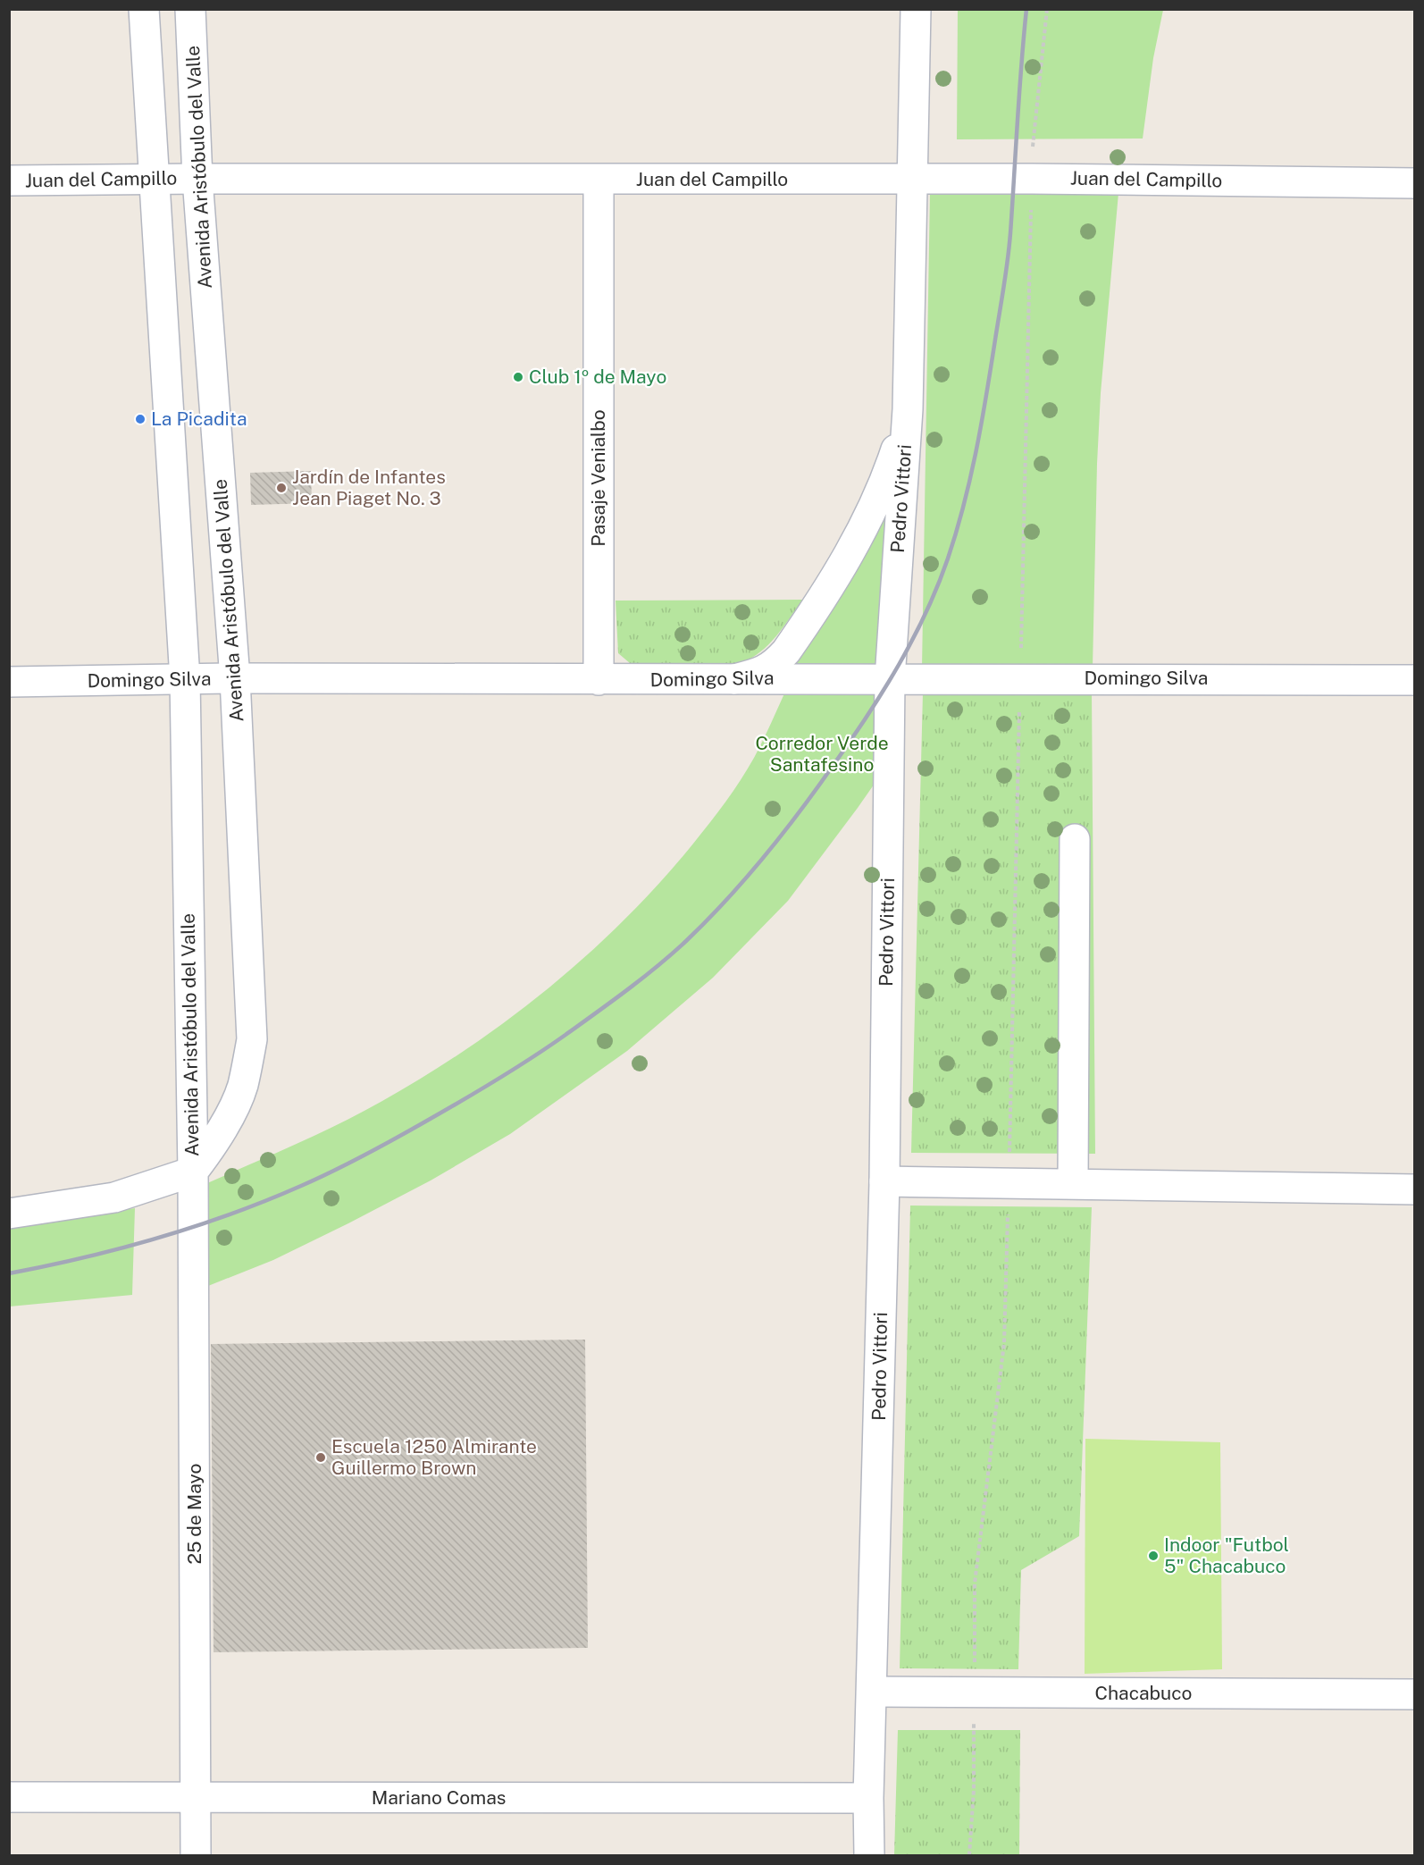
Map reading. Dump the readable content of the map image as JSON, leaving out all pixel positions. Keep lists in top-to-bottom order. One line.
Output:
{"streets":{"street":["Avenida Aristóbulo del Valle","Juan del Campillo","Pasaje Venialbo","Pedro Vittori","Domingo Silva","25 de Mayo","Chacabuco","Mariano Comas"]},"crossings":[["Avenida Aristóbulo del Valle","Juan del Campillo"],["Avenida Aristóbulo del Valle","Domingo Silva"],["Avenida Aristóbulo del Valle","25 de Mayo"],["Juan del Campillo","Pasaje Venialbo"],["Juan del Campillo","Pedro Vittori"],["Pasaje Venialbo","Domingo Silva"],["Pedro Vittori","Domingo Silva"],["Pedro Vittori","Chacabuco"],["Pedro Vittori","Mariano Comas"],["25 de Mayo","Mariano Comas"]],"parks":["Corredor Verde Santafesino"],"places":["Club 1º de Mayo","La Picadita","Jardín de Infantes Jean Piaget No. 3","Escuela 1250 Almirante Guillermo Brown","Indoor \"Futbol 5\" Chacabuco"]}
